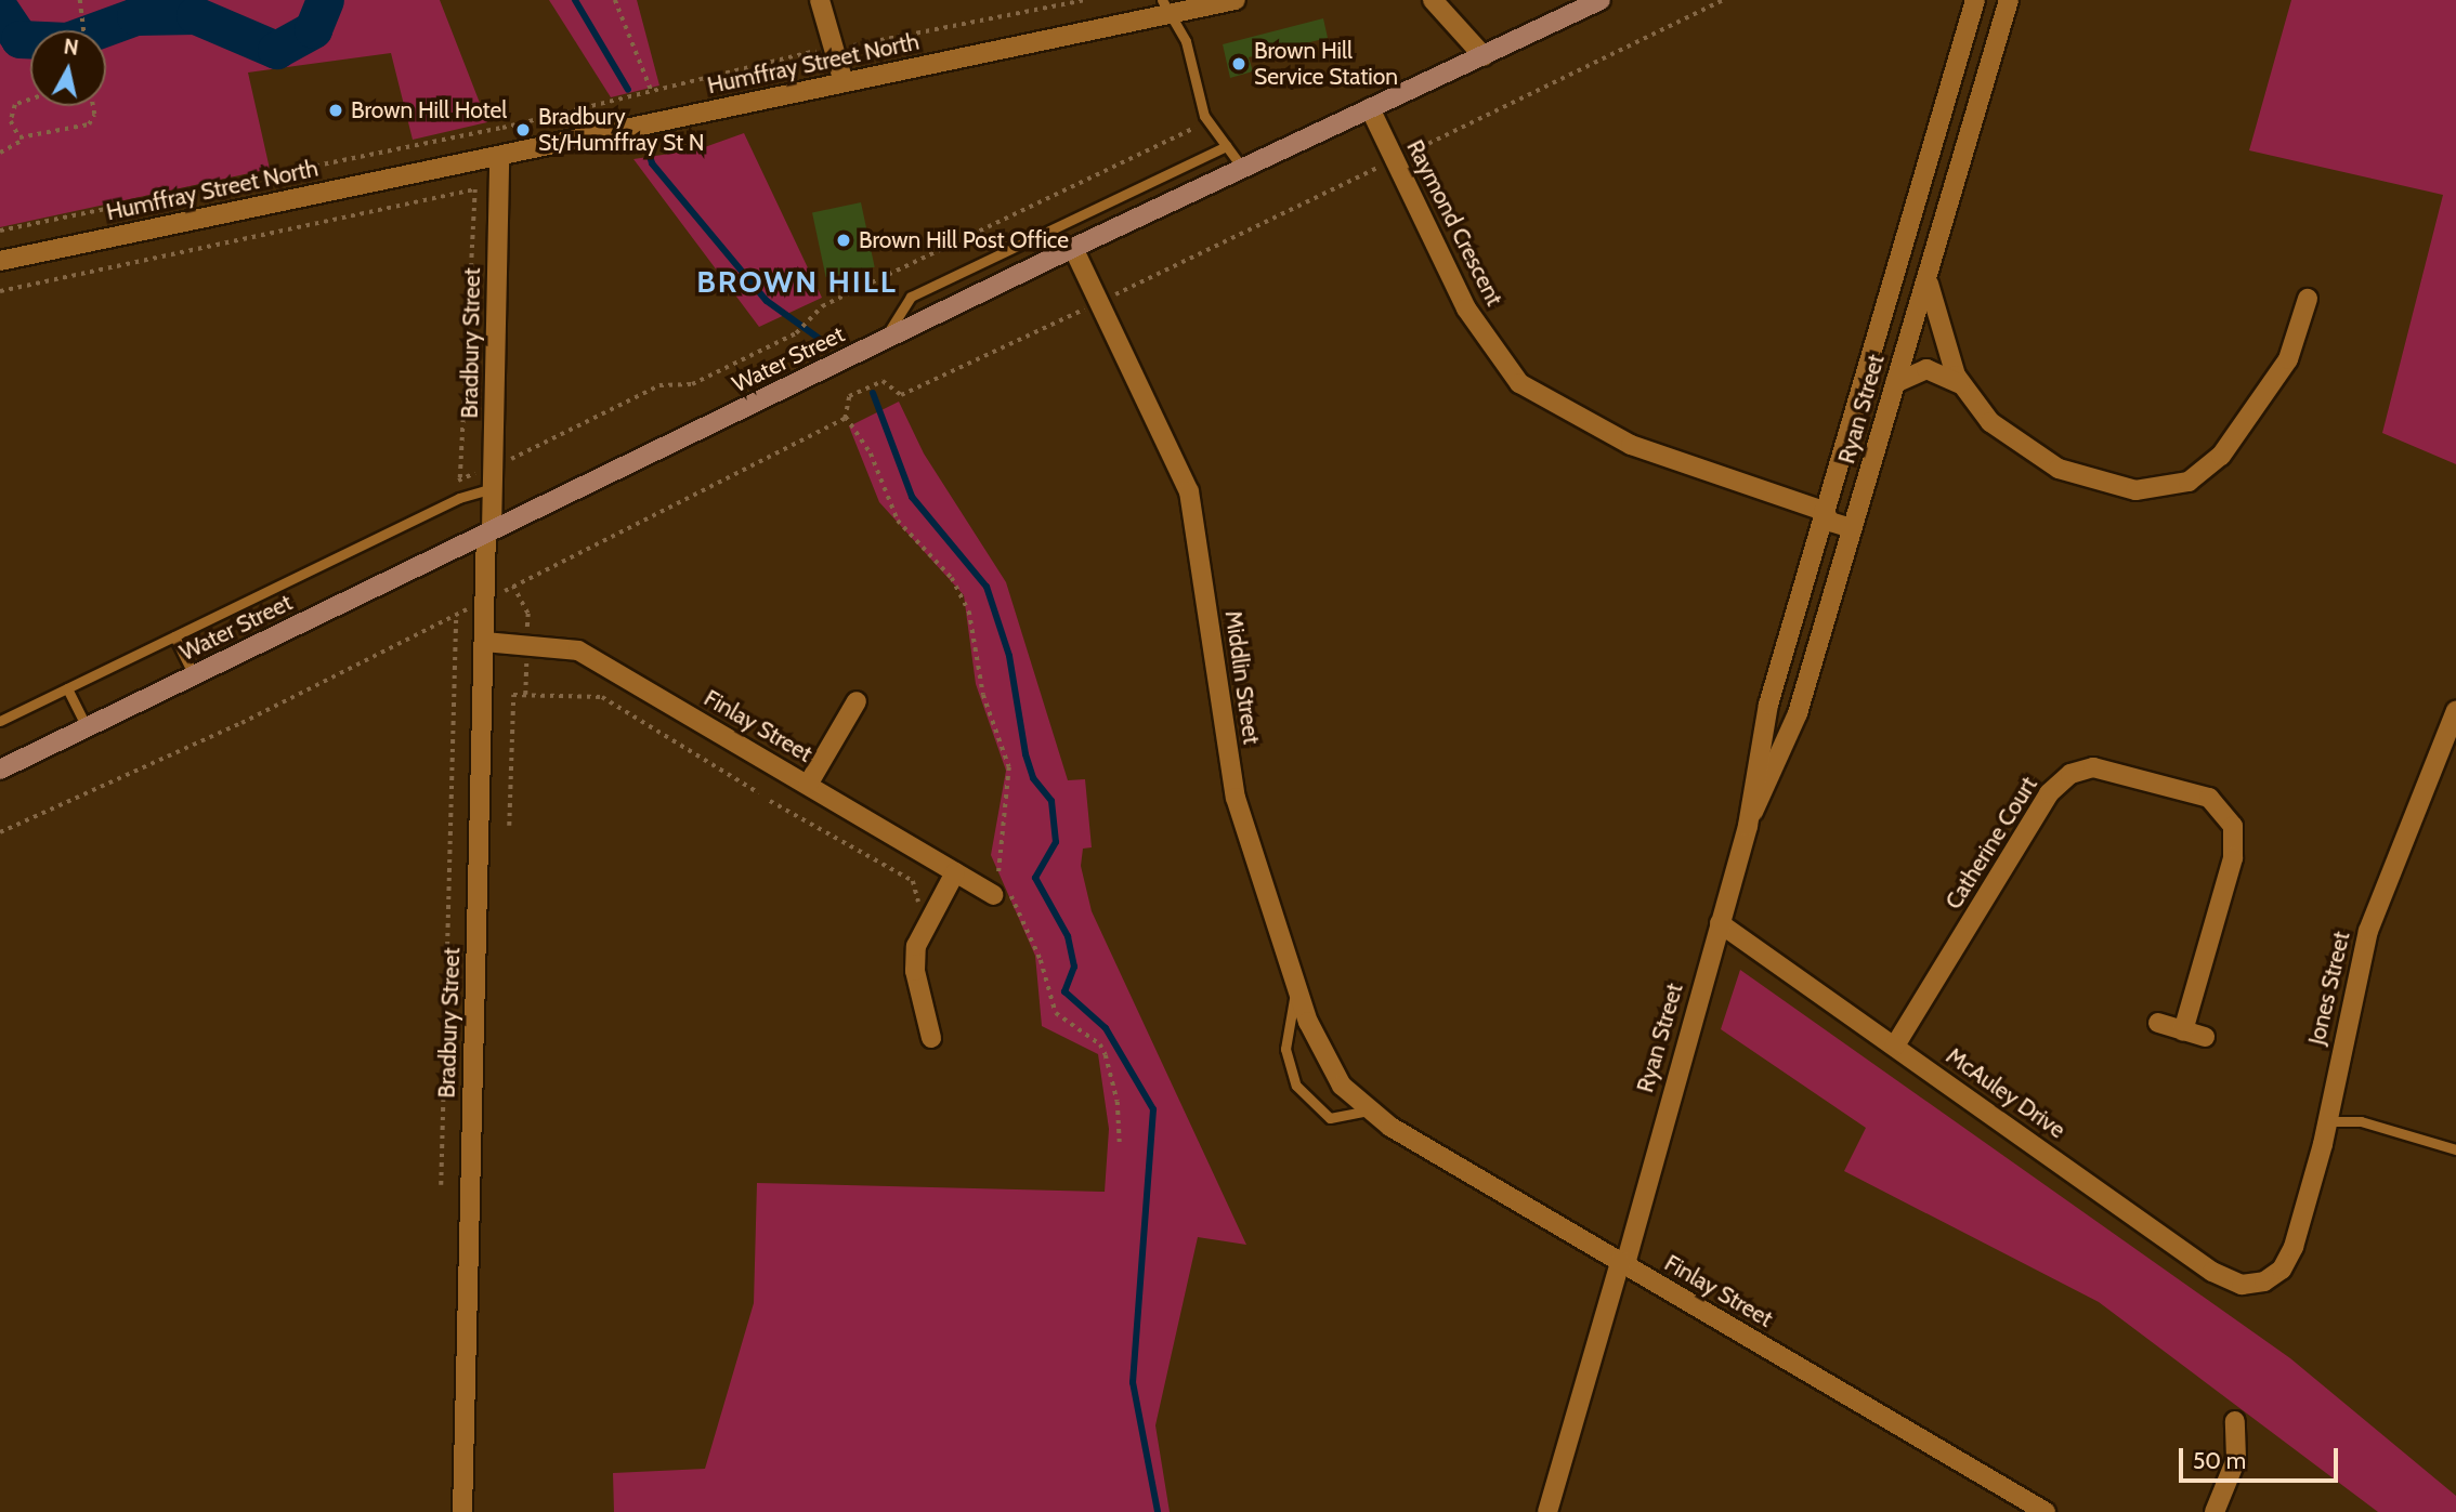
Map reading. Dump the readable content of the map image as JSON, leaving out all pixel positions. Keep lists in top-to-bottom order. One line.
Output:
{"streets":{"main road":["Water Street"],"street":["Humffray Street North","Raymond Crescent","Bradbury Street","Ryan Street","Middlin Street","Finlay Street","Catherine Court","Jones Street","McAuley Drive"]},"crossings":[["Humffray Street North","Bradbury Street"],["Raymond Crescent","Water Street"],["Raymond Crescent","Ryan Street"],["Bradbury Street","Water Street"],["Bradbury Street","Finlay Street"],["Water Street","Middlin Street"],["Ryan Street","Finlay Street"],["Ryan Street","McAuley Drive"],["Middlin Street","Finlay Street"],["Catherine Court","McAuley Drive"],["Jones Street","McAuley Drive"]],"districts":["BROWN HILL"],"places":["Brown Hill Service Station","Brown Hill Hotel","Bradbury St/Humffray St N","Brown Hill Post Office"],"scale_bar":"50 m","north":"top"}
